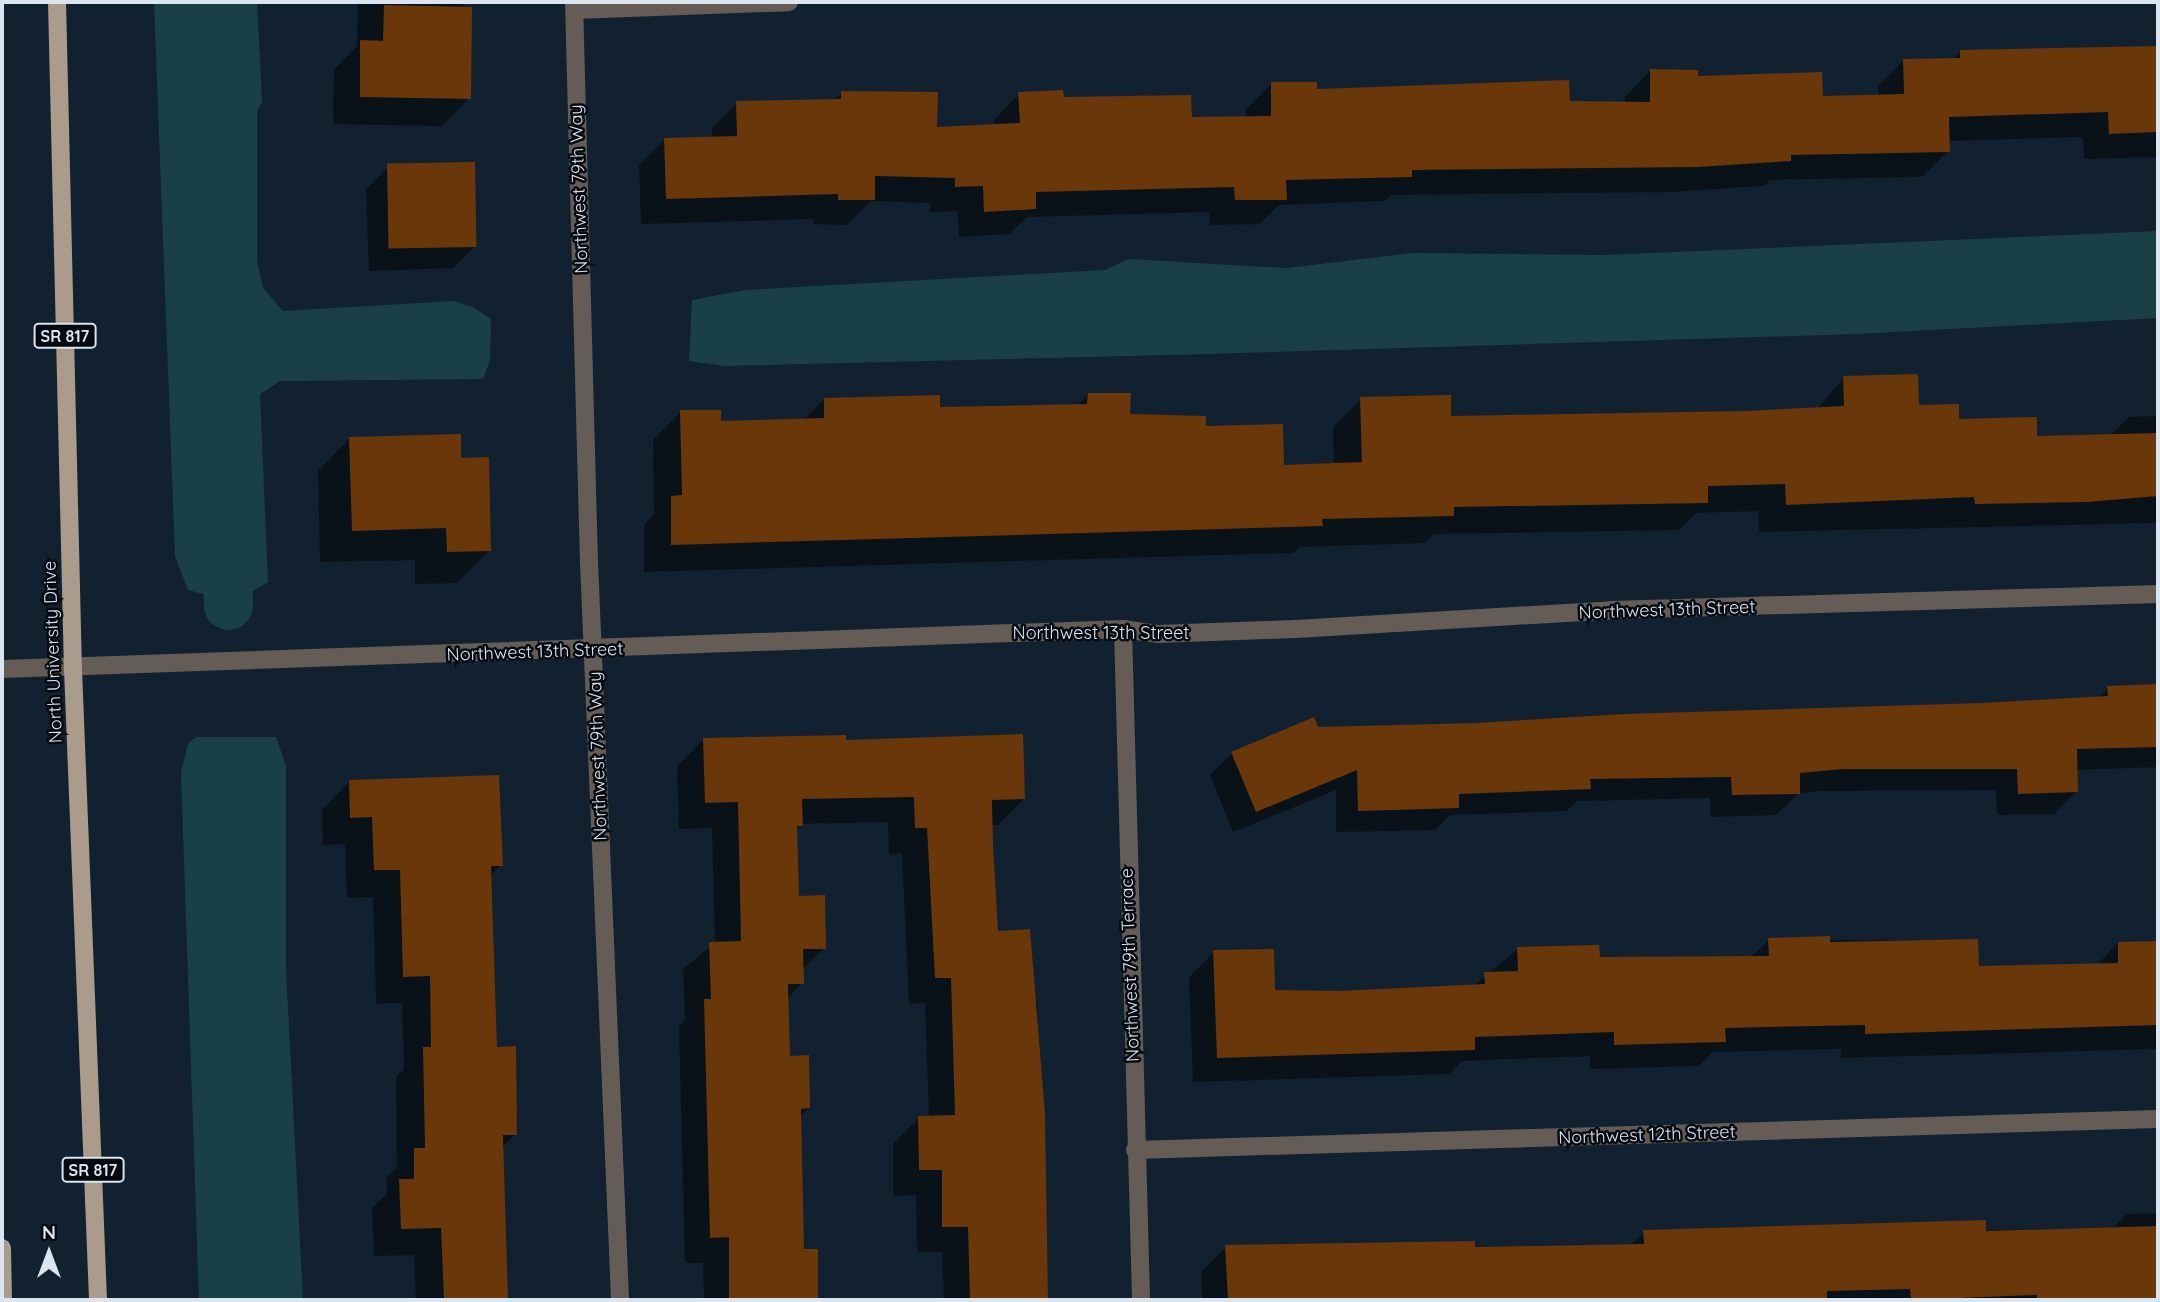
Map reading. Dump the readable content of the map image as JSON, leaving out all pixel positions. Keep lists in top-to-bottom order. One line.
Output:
{"streets":{"main road":["SR 817","North University Drive"],"street":["Northwest 79th Way","Northwest 13th Street","Northwest 79th Terrace","Northwest 12th Street"]},"crossings":[["Northwest 79th Way","Northwest 13th Street"],["Northwest 13th Street","North University Drive"],["Northwest 13th Street","Northwest 79th Terrace"],["Northwest 79th Terrace","Northwest 12th Street"]],"north":"top"}
